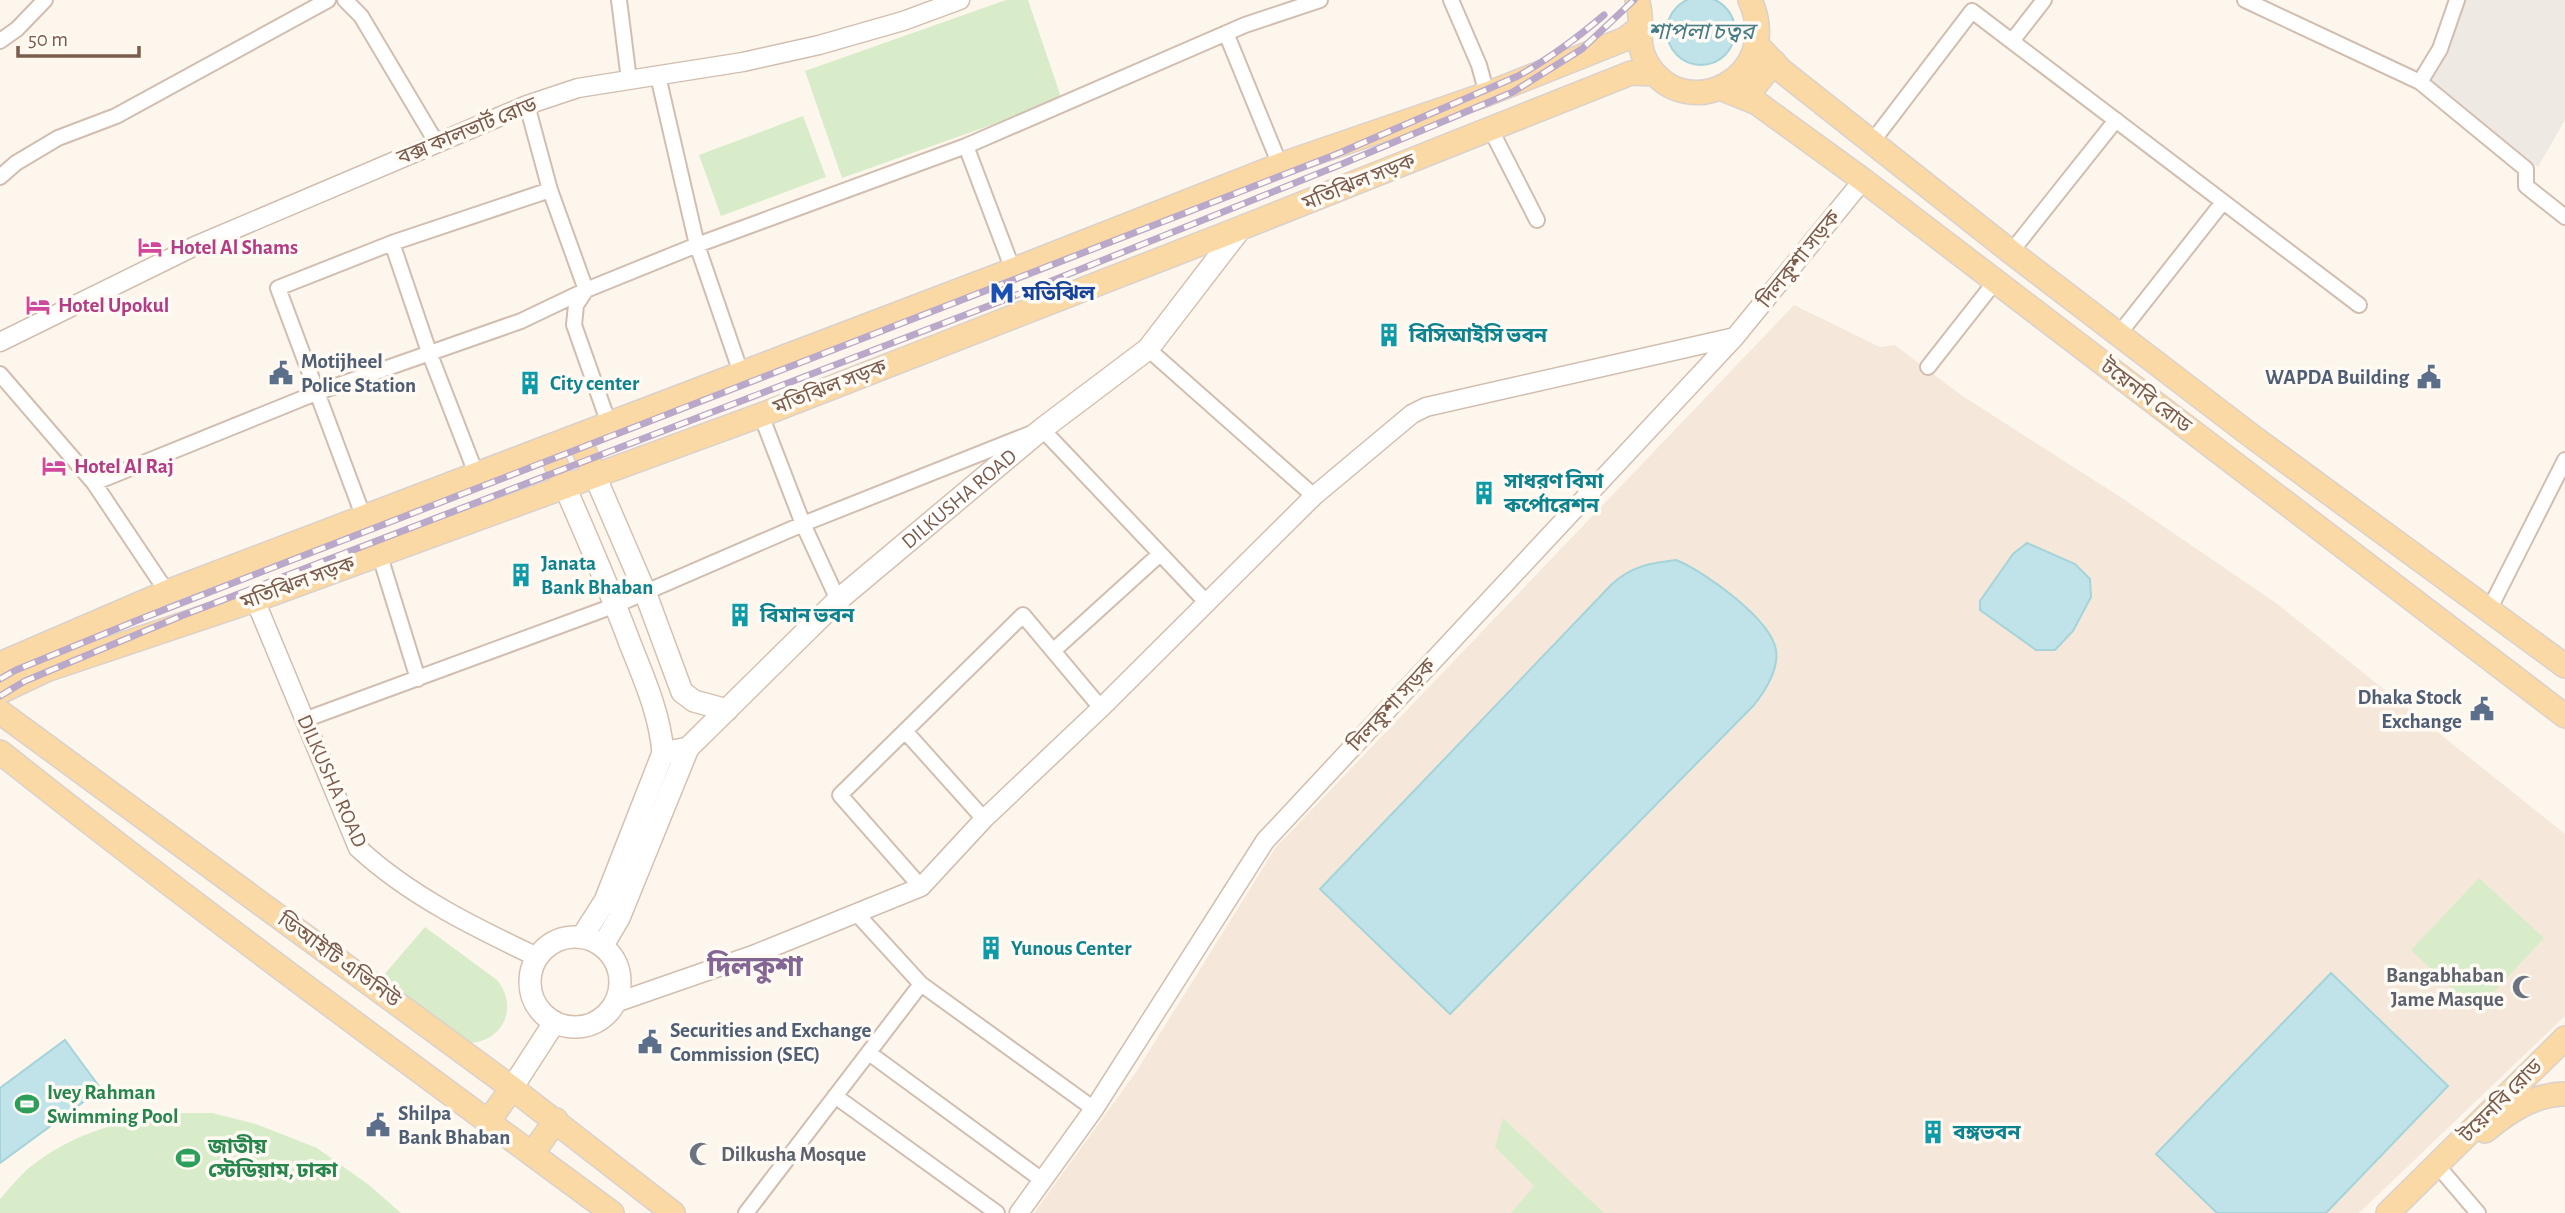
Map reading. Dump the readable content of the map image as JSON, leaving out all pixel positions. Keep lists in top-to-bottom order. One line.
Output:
{"streets":{"main road":["মতিঝিল সড়ক","টয়েনবি রোড","DILKUSHA ROAD","ডিআইটি এভিনিউ"],"street":["বক্স কালভার্ট রোড","দিলকুশা সড়ক"]},"crossings":[["মতিঝিল সড়ক","DILKUSHA ROAD"],["দিলকুশা সড়ক","টয়েনবি রোড"]],"districts":["দিলকুশা"],"water":["শাপলা চত্বর"],"places":{"hotel":["Hotel Al Shams","Hotel Upokul","Hotel Al Raj"],"metro station":["মতিঝিল"],"building":["বিসিআইসি ভবন","City center","সাধরণ বিমা কর্পোরেশন","Janata Bank Bhaban","বিমান ভবন","Yunous Center","বঙ্গভবন"],"public building":["Motijheel Police Station","WAPDA Building","Dhaka Stock Exchange","Securities and Exchange Commission (SEC)","Shilpa Bank Bhaban"],"mosque":["Bangabhaban Jame Masque","Dilkusha Mosque"],"sports":["Ivey Rahman Swimming Pool","জাতীয় স্টেডিয়াম, ঢাকা"]},"scale_bar":"50 m"}
